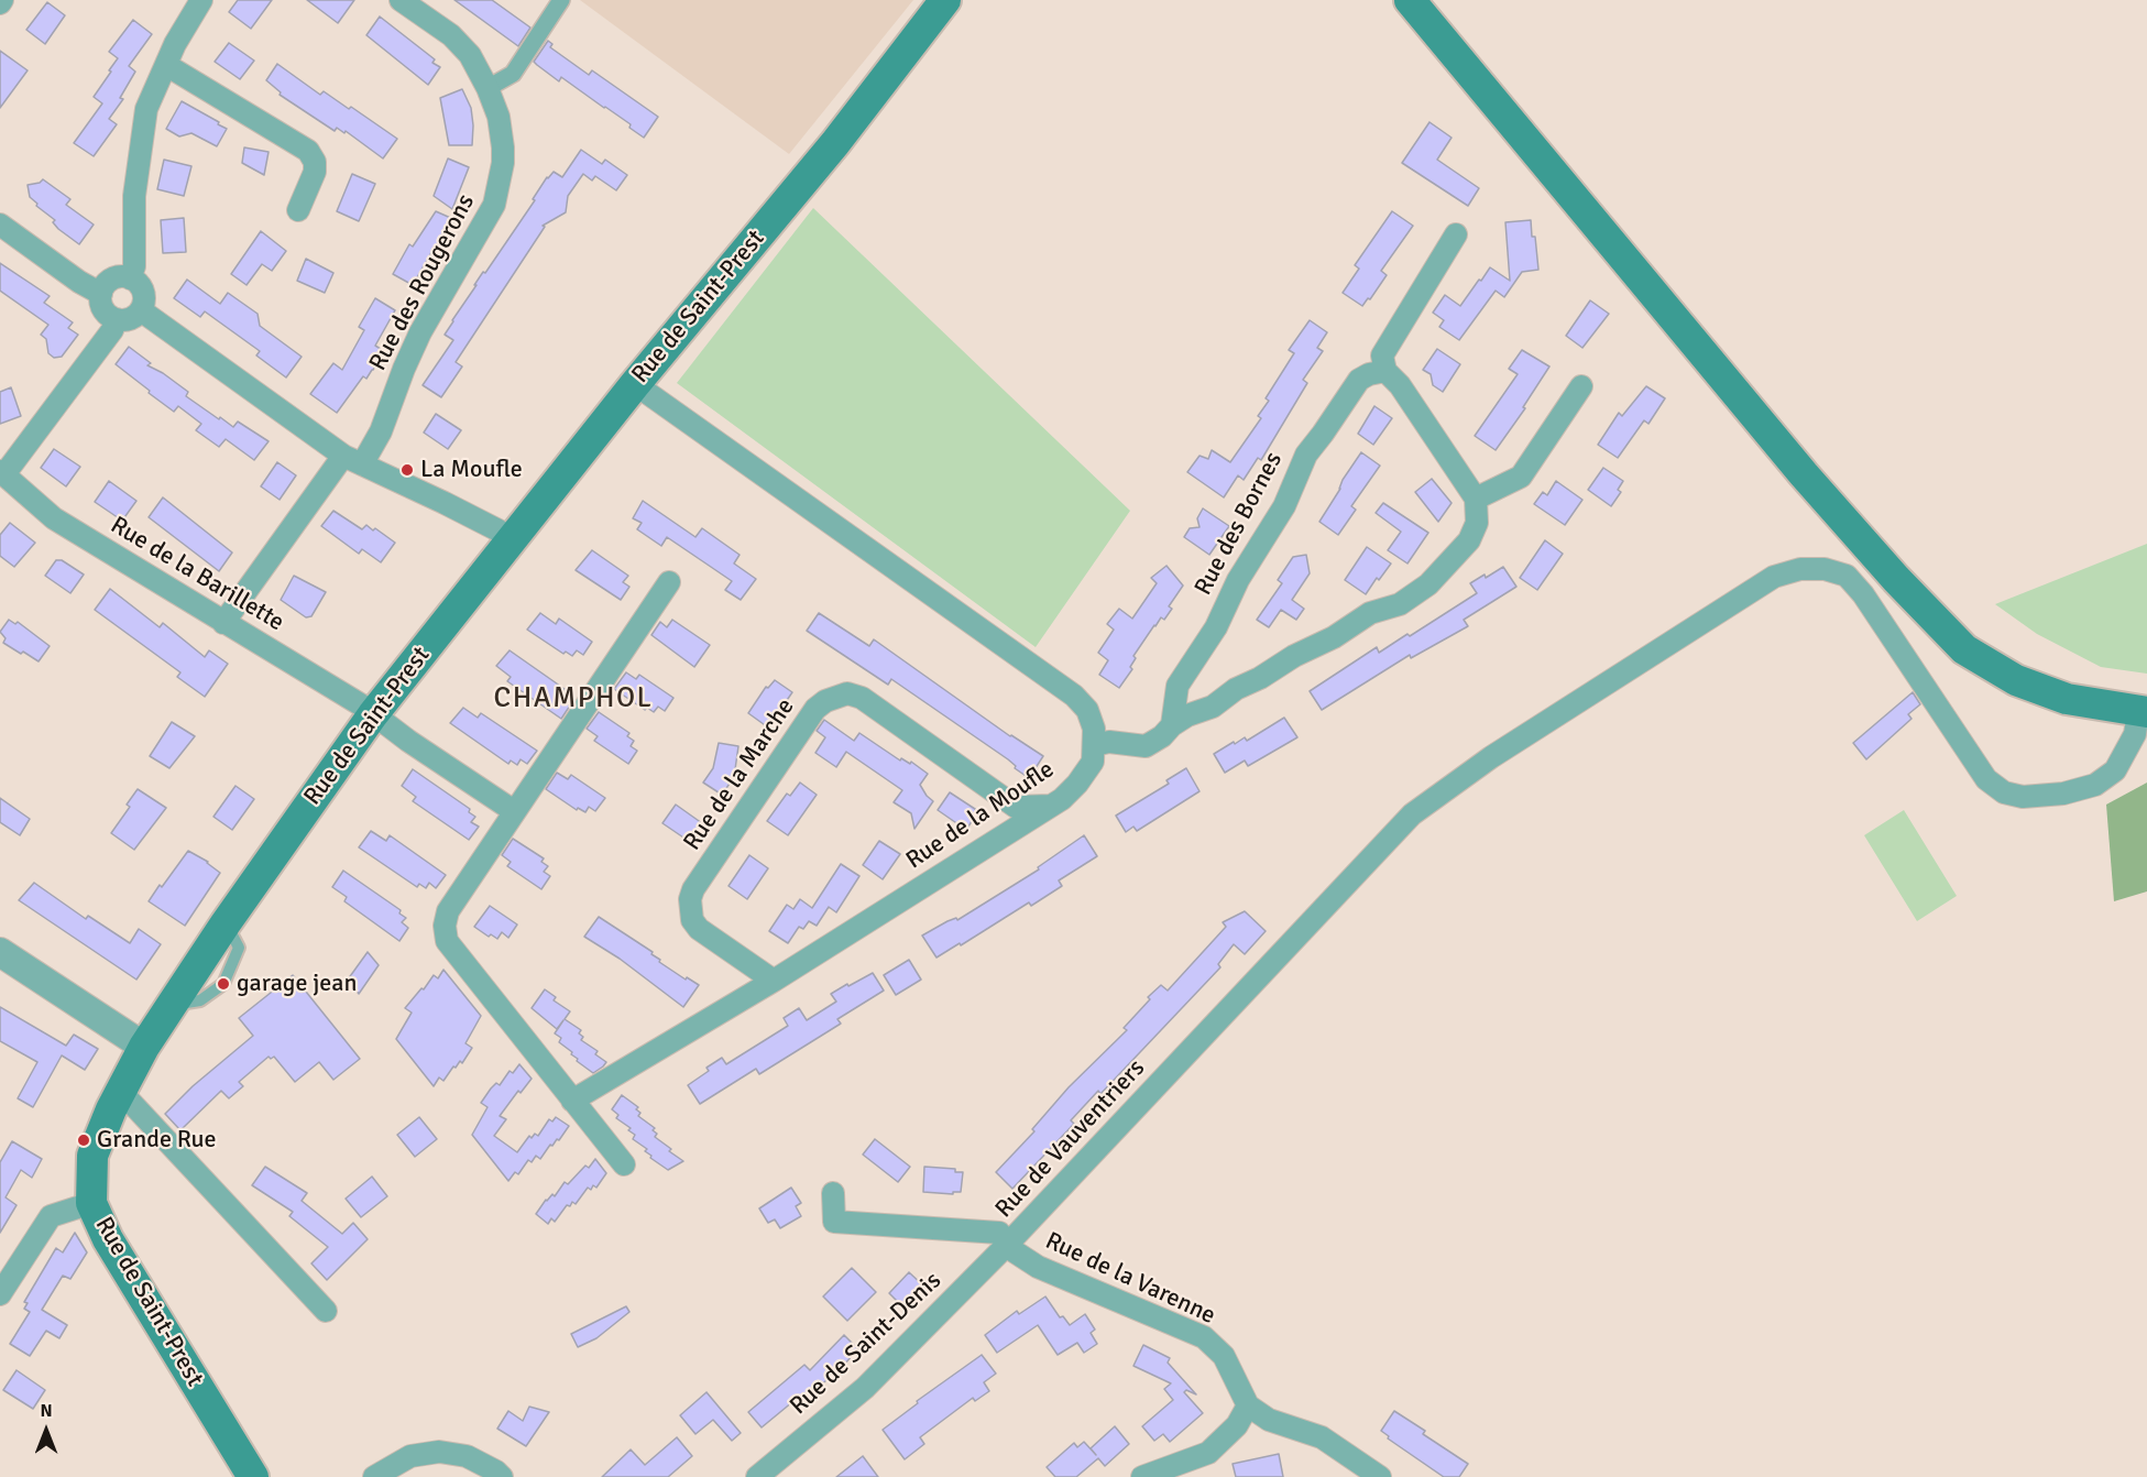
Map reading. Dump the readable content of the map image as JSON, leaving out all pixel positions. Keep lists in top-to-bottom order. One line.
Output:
{"streets":{"main road":["Rue de Saint-Prest"],"street":["Rue des Rougerons","Rue des Bornes","Rue de la Barillette","Rue de la Marche","Rue de la Moufle","Rue de Vauventriers","Rue de la Varenne","Rue de Saint-Denis"]},"crossings":[["Rue des Rougerons","Rue de la Barillette"],["Rue de Saint-Prest","Rue de la Barillette"],["Rue de Saint-Prest","Rue de la Moufle"],["Rue de la Marche","Rue de la Moufle"],["Rue de Vauventriers","Rue de la Varenne"],["Rue de Vauventriers","Rue de Saint-Denis"],["Rue de la Varenne","Rue de Saint-Denis"]],"districts":["CHAMPHOL"],"places":["La Moufle","garage jean","Grande Rue"],"north":"top"}
